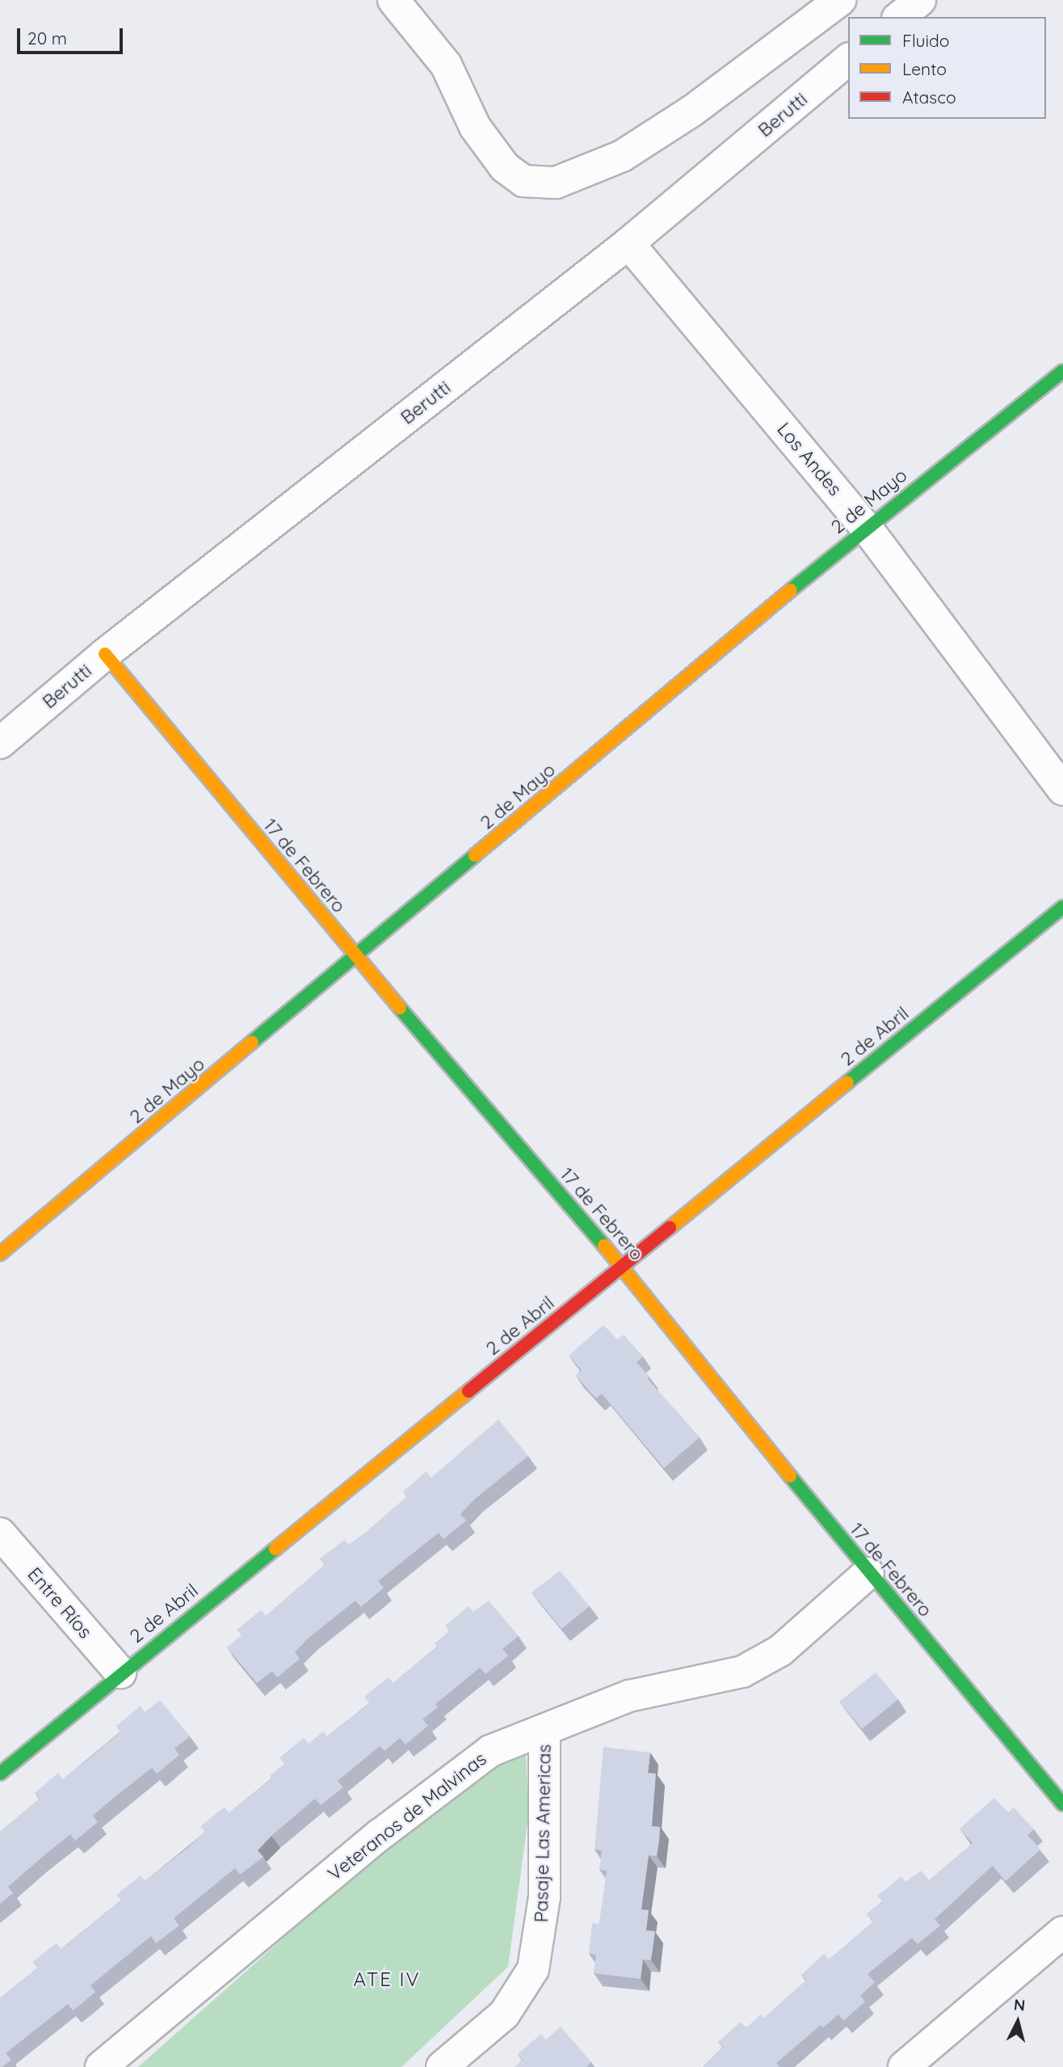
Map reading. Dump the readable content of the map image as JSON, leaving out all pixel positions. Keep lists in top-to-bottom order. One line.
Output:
{"streets":{"street":["Berutti","Los Andes","2 de Mayo","17 de Febrero","2 de Abril","Entre Ríos","Veteranos de Malvinas","Pasaje Las Americas"]},"crossings":[["Berutti","Los Andes"],["Berutti","17 de Febrero"],["Los Andes","2 de Mayo"],["2 de Mayo","17 de Febrero"],["17 de Febrero","2 de Abril"],["17 de Febrero","Veteranos de Malvinas"],["2 de Abril","Entre Ríos"],["Veteranos de Malvinas","Pasaje Las Americas"]],"districts":["ATE IV"],"legend":["Fluido","Lento","Atasco"],"scale_bar":"20 m","north":"top"}
